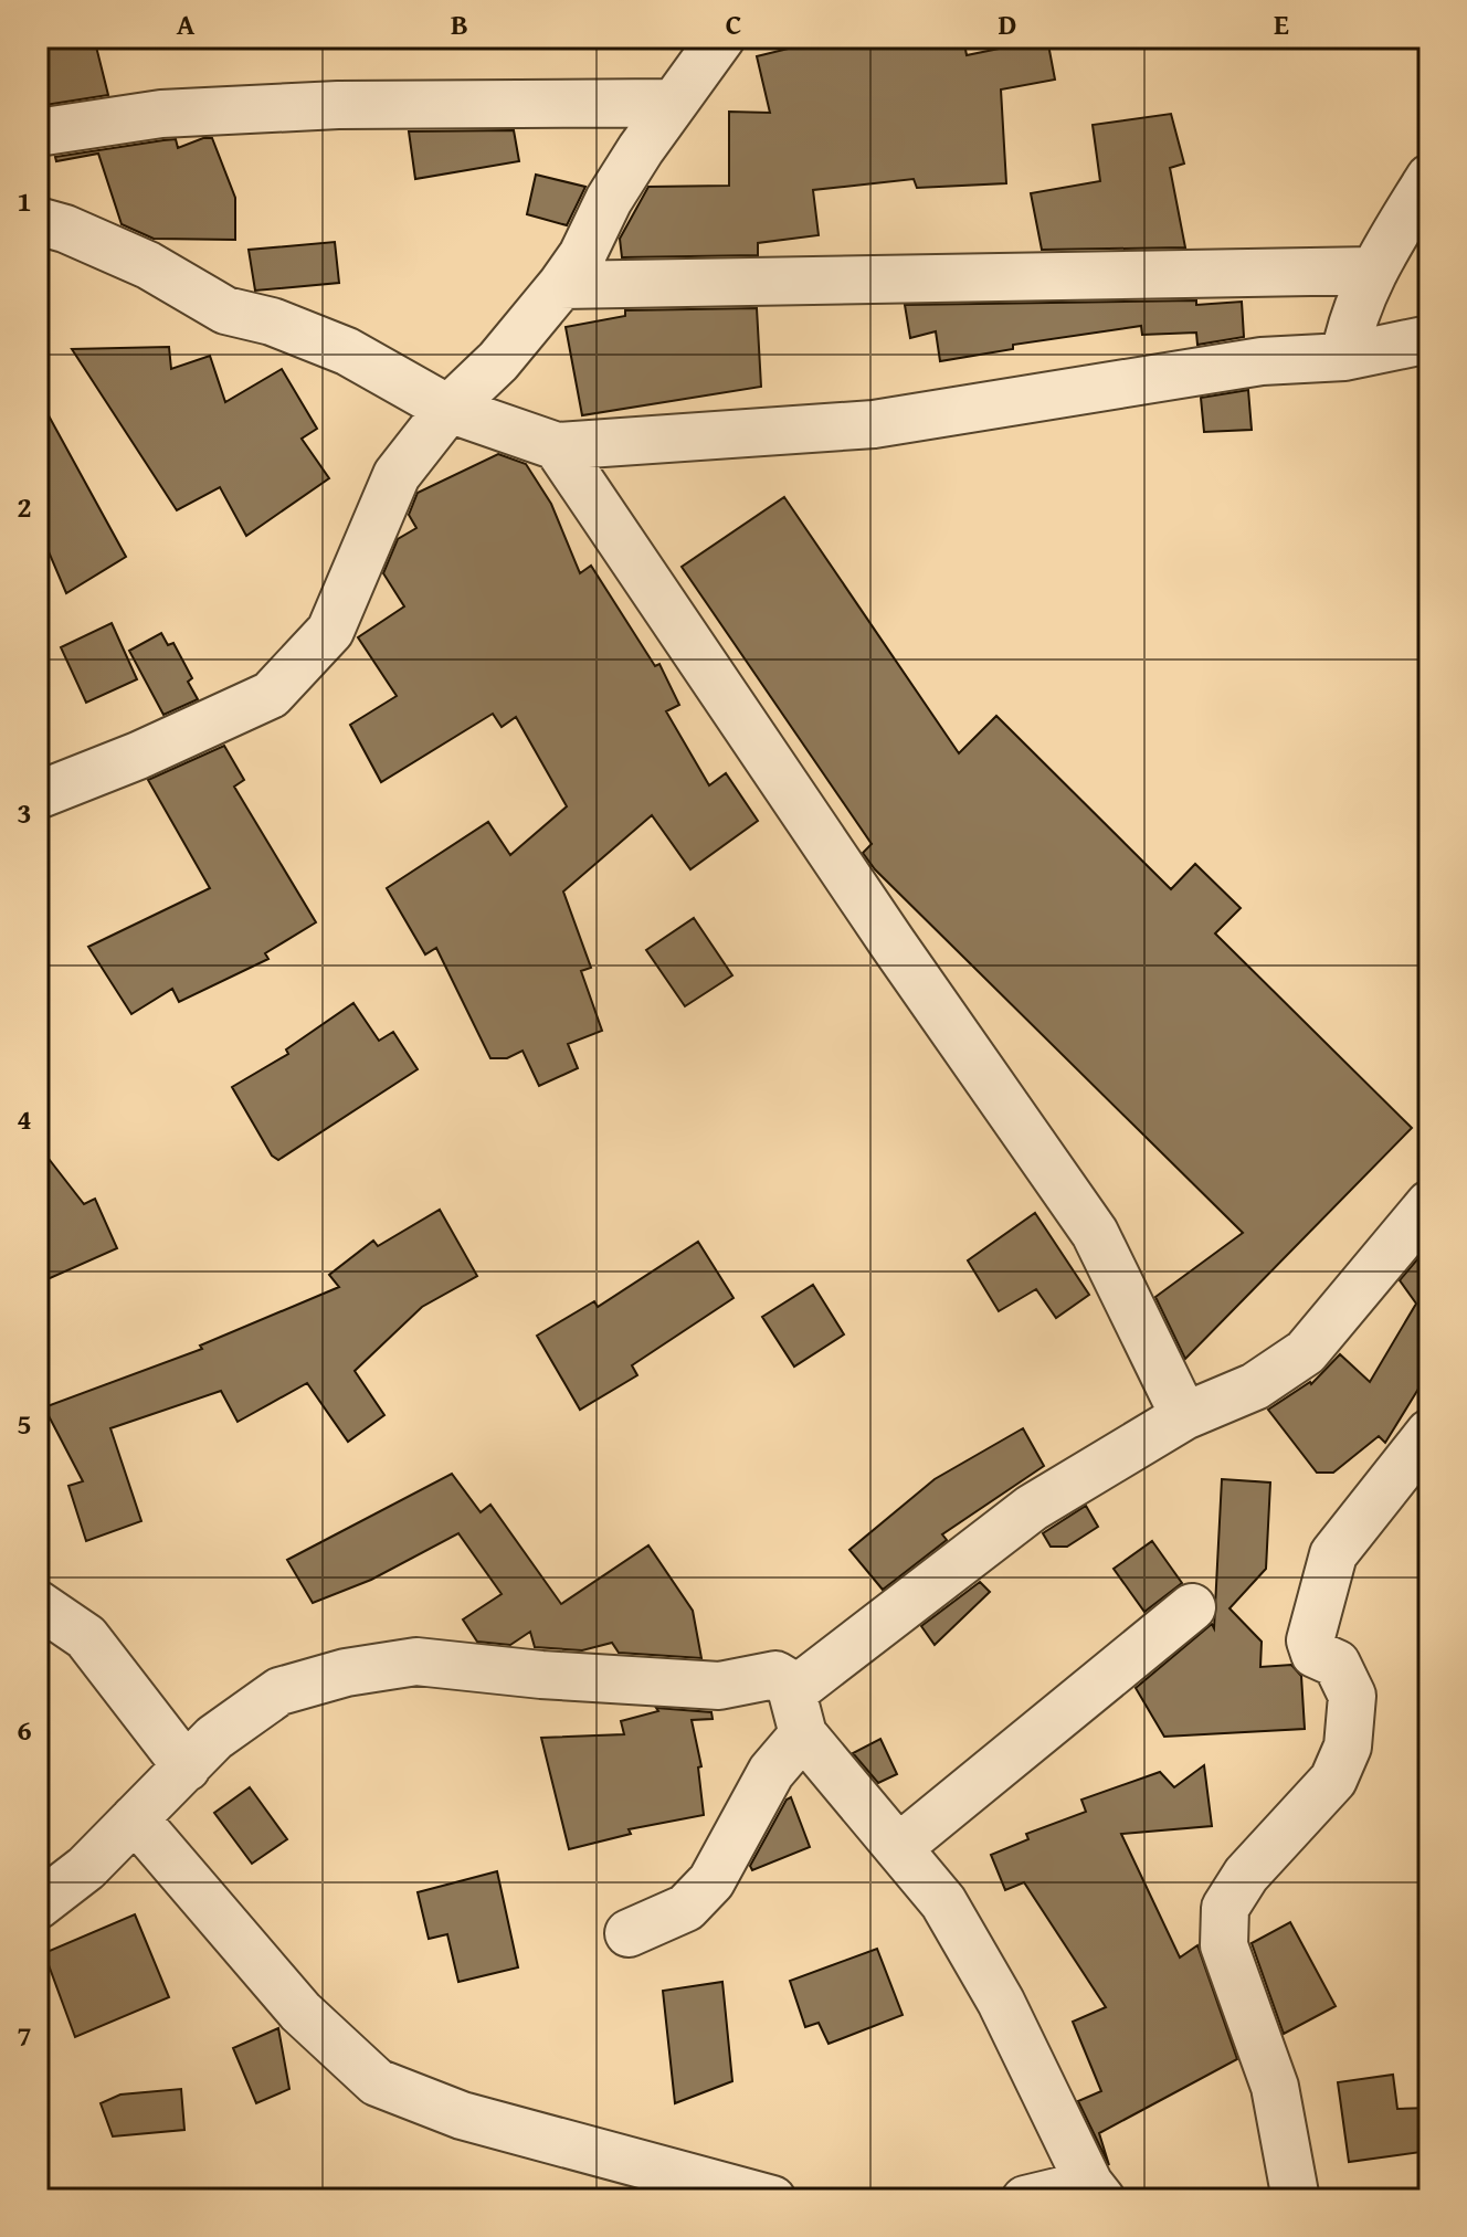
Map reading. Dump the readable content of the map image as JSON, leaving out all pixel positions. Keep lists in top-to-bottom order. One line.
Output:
{"grid":{"columns":["A","B","C","D","E"],"rows":["1","2","3","4","5","6","7"]}}
